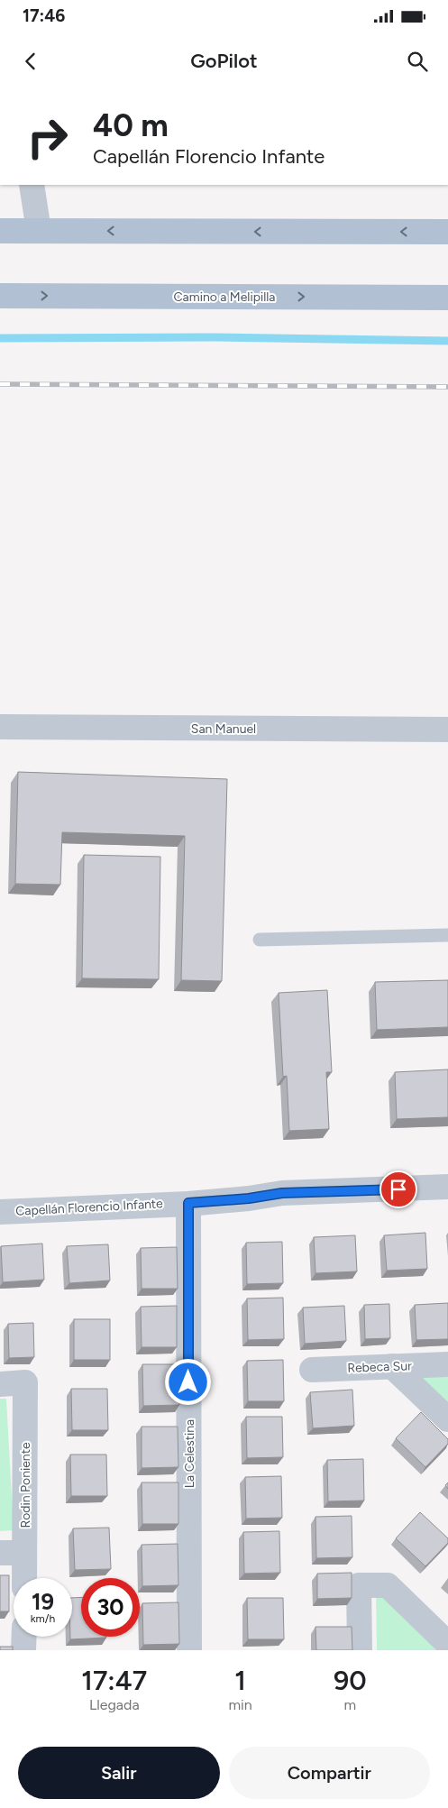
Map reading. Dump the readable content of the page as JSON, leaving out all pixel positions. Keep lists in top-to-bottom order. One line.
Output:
{"streets":{"main road":["Camino a Melipilla"],"street":["San Manuel","Capellán Florencio Infante","Rebeca Sur","La Celestina","Rodin Poniente"]},"crossings":[["Capellán Florencio Infante","La Celestina"]],"page":{"status":"17:46","header":"GoPilot","turn":["40 m","Capellán Florencio Infante"],"speed":"19 km/h","limit":"30","eta":["17:47","Llegada","1","min","90","m"],"buttons":["Salir","Compartir"]}}
